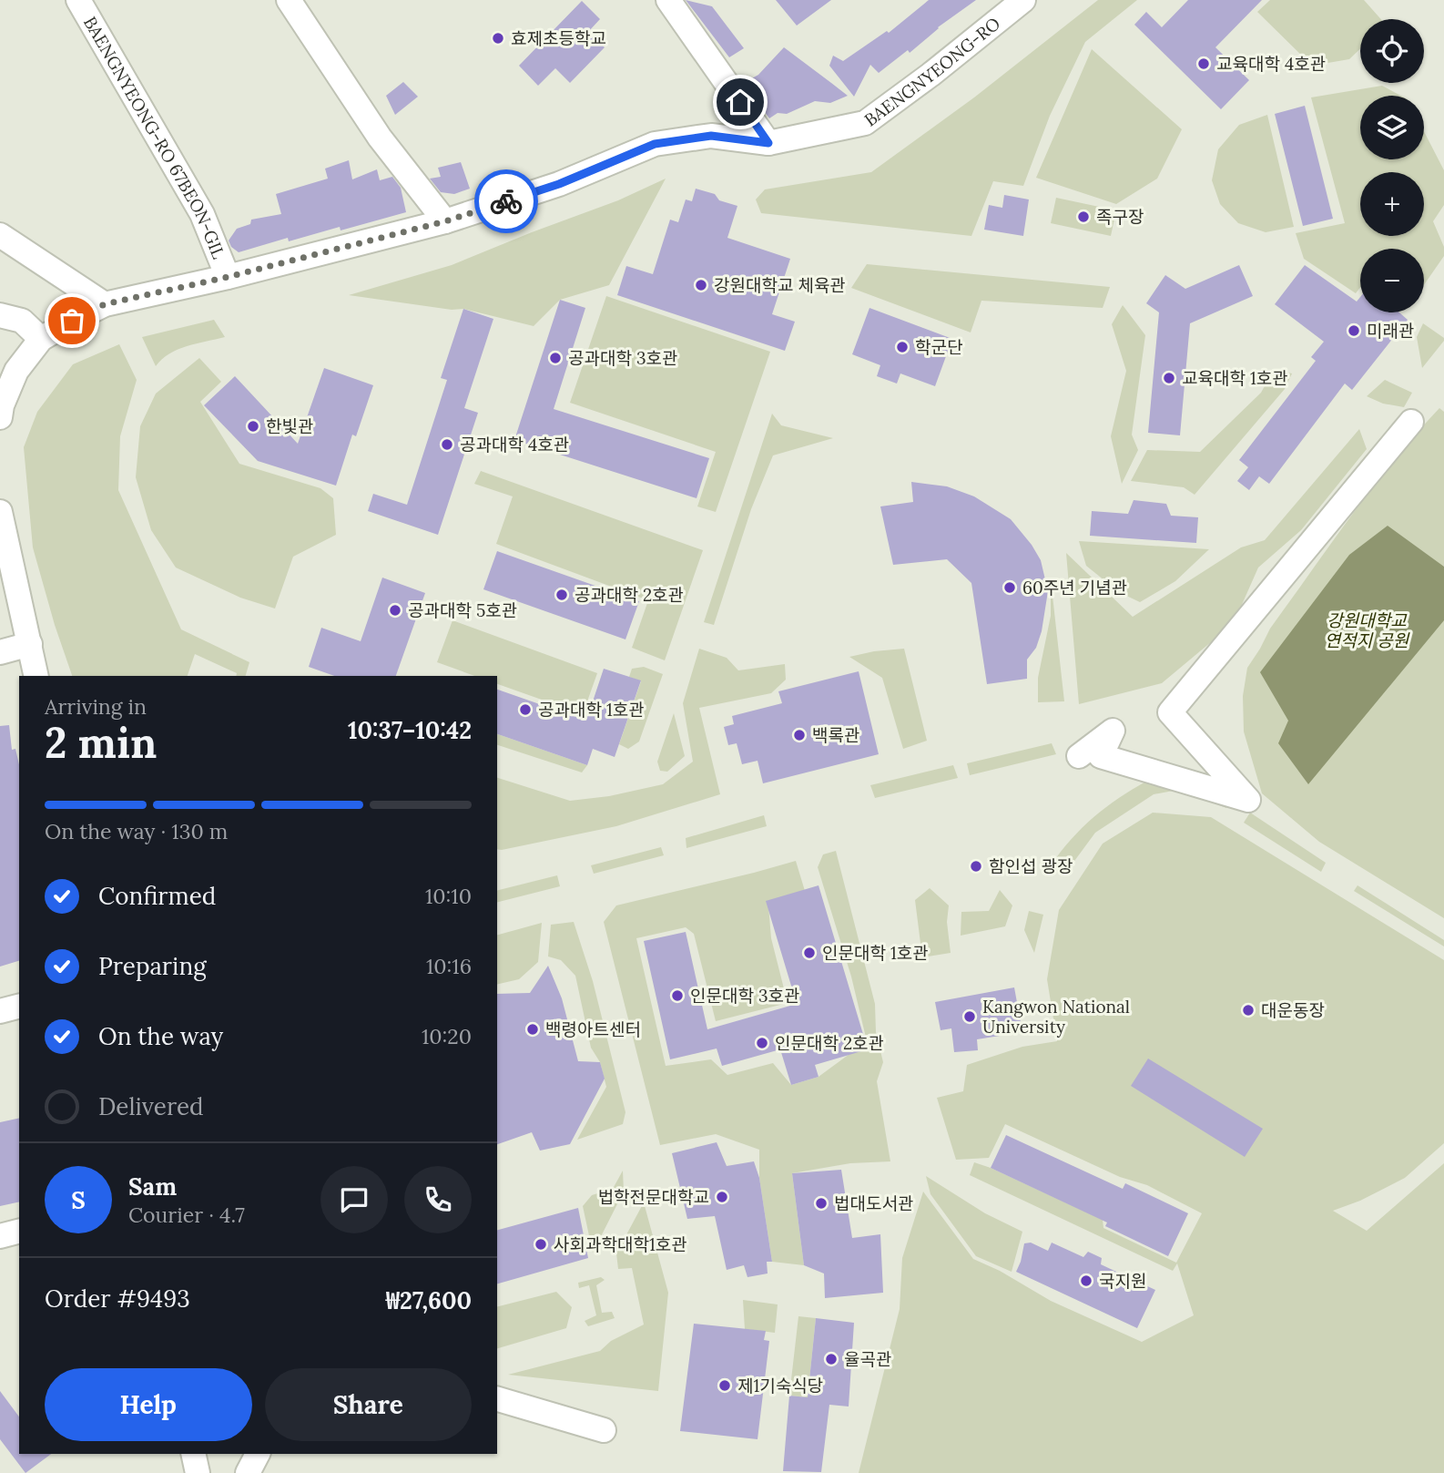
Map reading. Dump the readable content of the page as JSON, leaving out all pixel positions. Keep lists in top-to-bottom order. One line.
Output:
{"streets":{"street":["BAENGNYEONG-RO","BAENGNYEONG-RO 67BEON-GIL"]},"crossings":[["BAENGNYEONG-RO","BAENGNYEONG-RO 67BEON-GIL"]],"parks":["강원대학교 연적지 공원"],"places":["효제초등학교","교육대학 4호관","족구장","강원대학교 체육관","미래관","학군단","공과대학 3호관","교육대학 1호관","한빛관","공과대학 4호관","60주년 기념관","공과대학 2호관","공과대학 5호관","공과대학 1호관","백록관","함인섭 광장","인문대학 1호관","인문대학 3호관","대운동장","Kangwon National University","백령아트센터","인문대학 2호관","법학전문대학교","법대도서관","사회과학대학1호관","국지원","율곡관","제1기숙식당"],"page":{"map_buttons":["+","−"],"heading":["2 min","Arriving in","10:37–10:42"],"panel":["Sam","Courier · 4.7","Order #9493","₩27,600"],"bar":"On the way · 130 m","list":[["Confirmed","10:10"],["Preparing","10:16"],["On the way","10:20"],"Delivered"],"round":"S","buttons":["Help","Share"]}}
